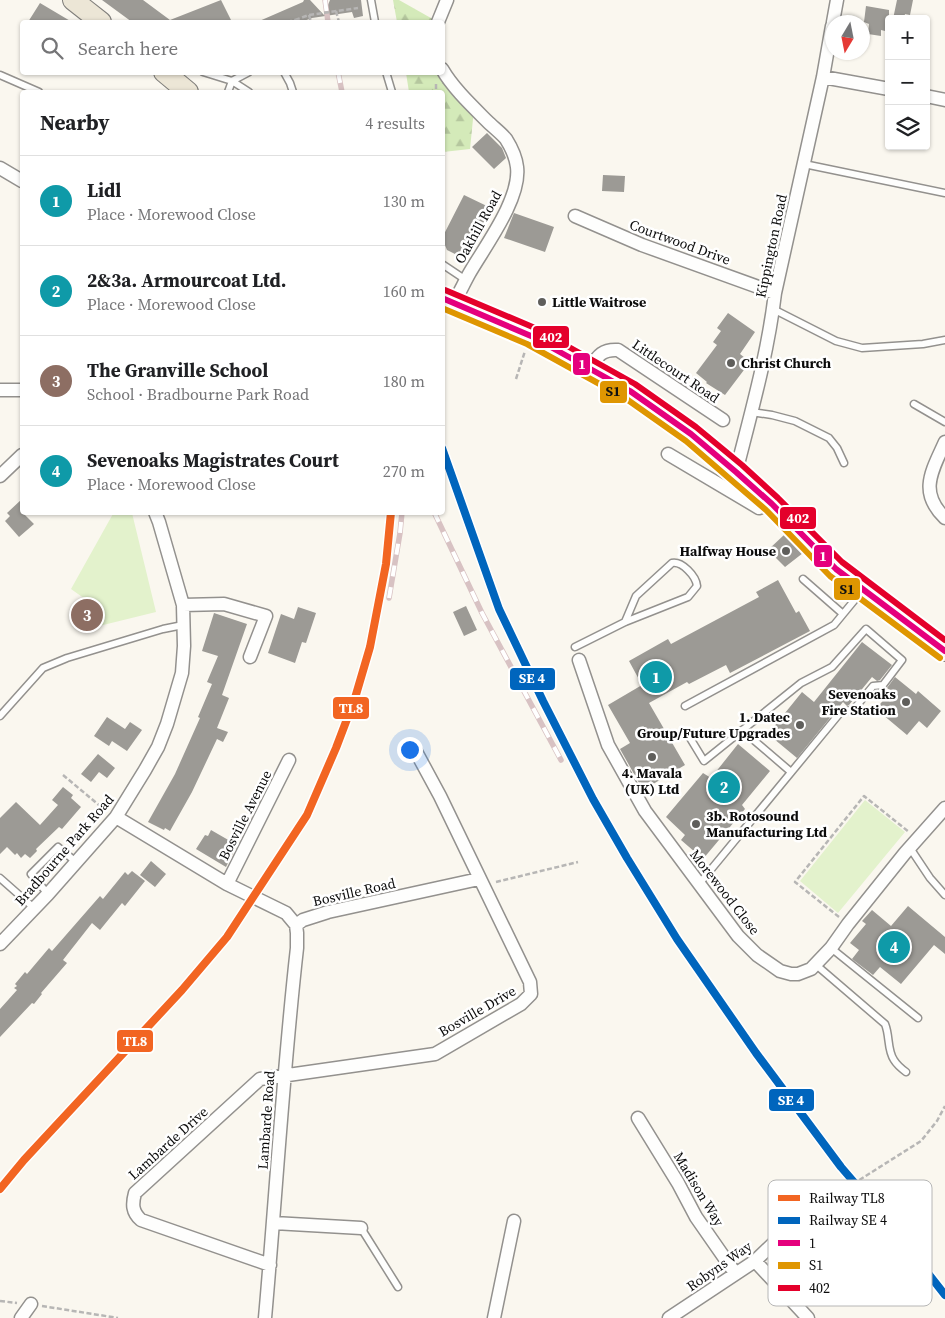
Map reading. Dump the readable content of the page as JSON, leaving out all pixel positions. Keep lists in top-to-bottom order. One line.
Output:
{"streets":{"street":["Oakhill Road","Courtwood Drive","Kippington Road","Littlecourt Road","Bosville Avenue","Bradbourne Park Road","Bosville Road","Morewood Close","Bosville Drive","Lambarde Road","Lambarde Drive","Madison Way","Robyns Way"]},"crossings":[["Courtwood Drive","Kippington Road"],["Bosville Road","Bosville Drive"],["Bosville Road","Lambarde Road"],["Bosville Drive","Lambarde Road"],["Bosville Drive","Lambarde Drive"],["Lambarde Road","Lambarde Drive"],["Madison Way","Robyns Way"]],"places":["Little Waitrose","Christ Church","Halfway House","Sevenoaks Fire Station","1. Datec Group/Future Upgrades","4. Mavala (UK) Ltd","3b. Rotosound Manufacturing Ltd"],"lines":["transit line 402","transit line 1","transit line S1","rail line TL8"],"legend":["Railway TL8","Railway SE 4","1","S1","402"],"north":"bottom","page":{"map_buttons":["+","−"],"search":"Search here","heading":["Nearby","4 results"],"list":[{"mark":"1","name":"Lidl","note":"Place · Morewood Close","value":"130 m"},{"mark":"2","name":"2&3a. Armourcoat Ltd.","note":"Place · Morewood Close","value":"160 m"},{"mark":"3","name":"The Granville School","note":"School · Bradbourne Park Road","value":"180 m"},{"mark":"4","name":"Sevenoaks Magistrates Court","note":"Place · Morewood Close","value":"270 m"}],"pins":["3","1","2","4"]}}
